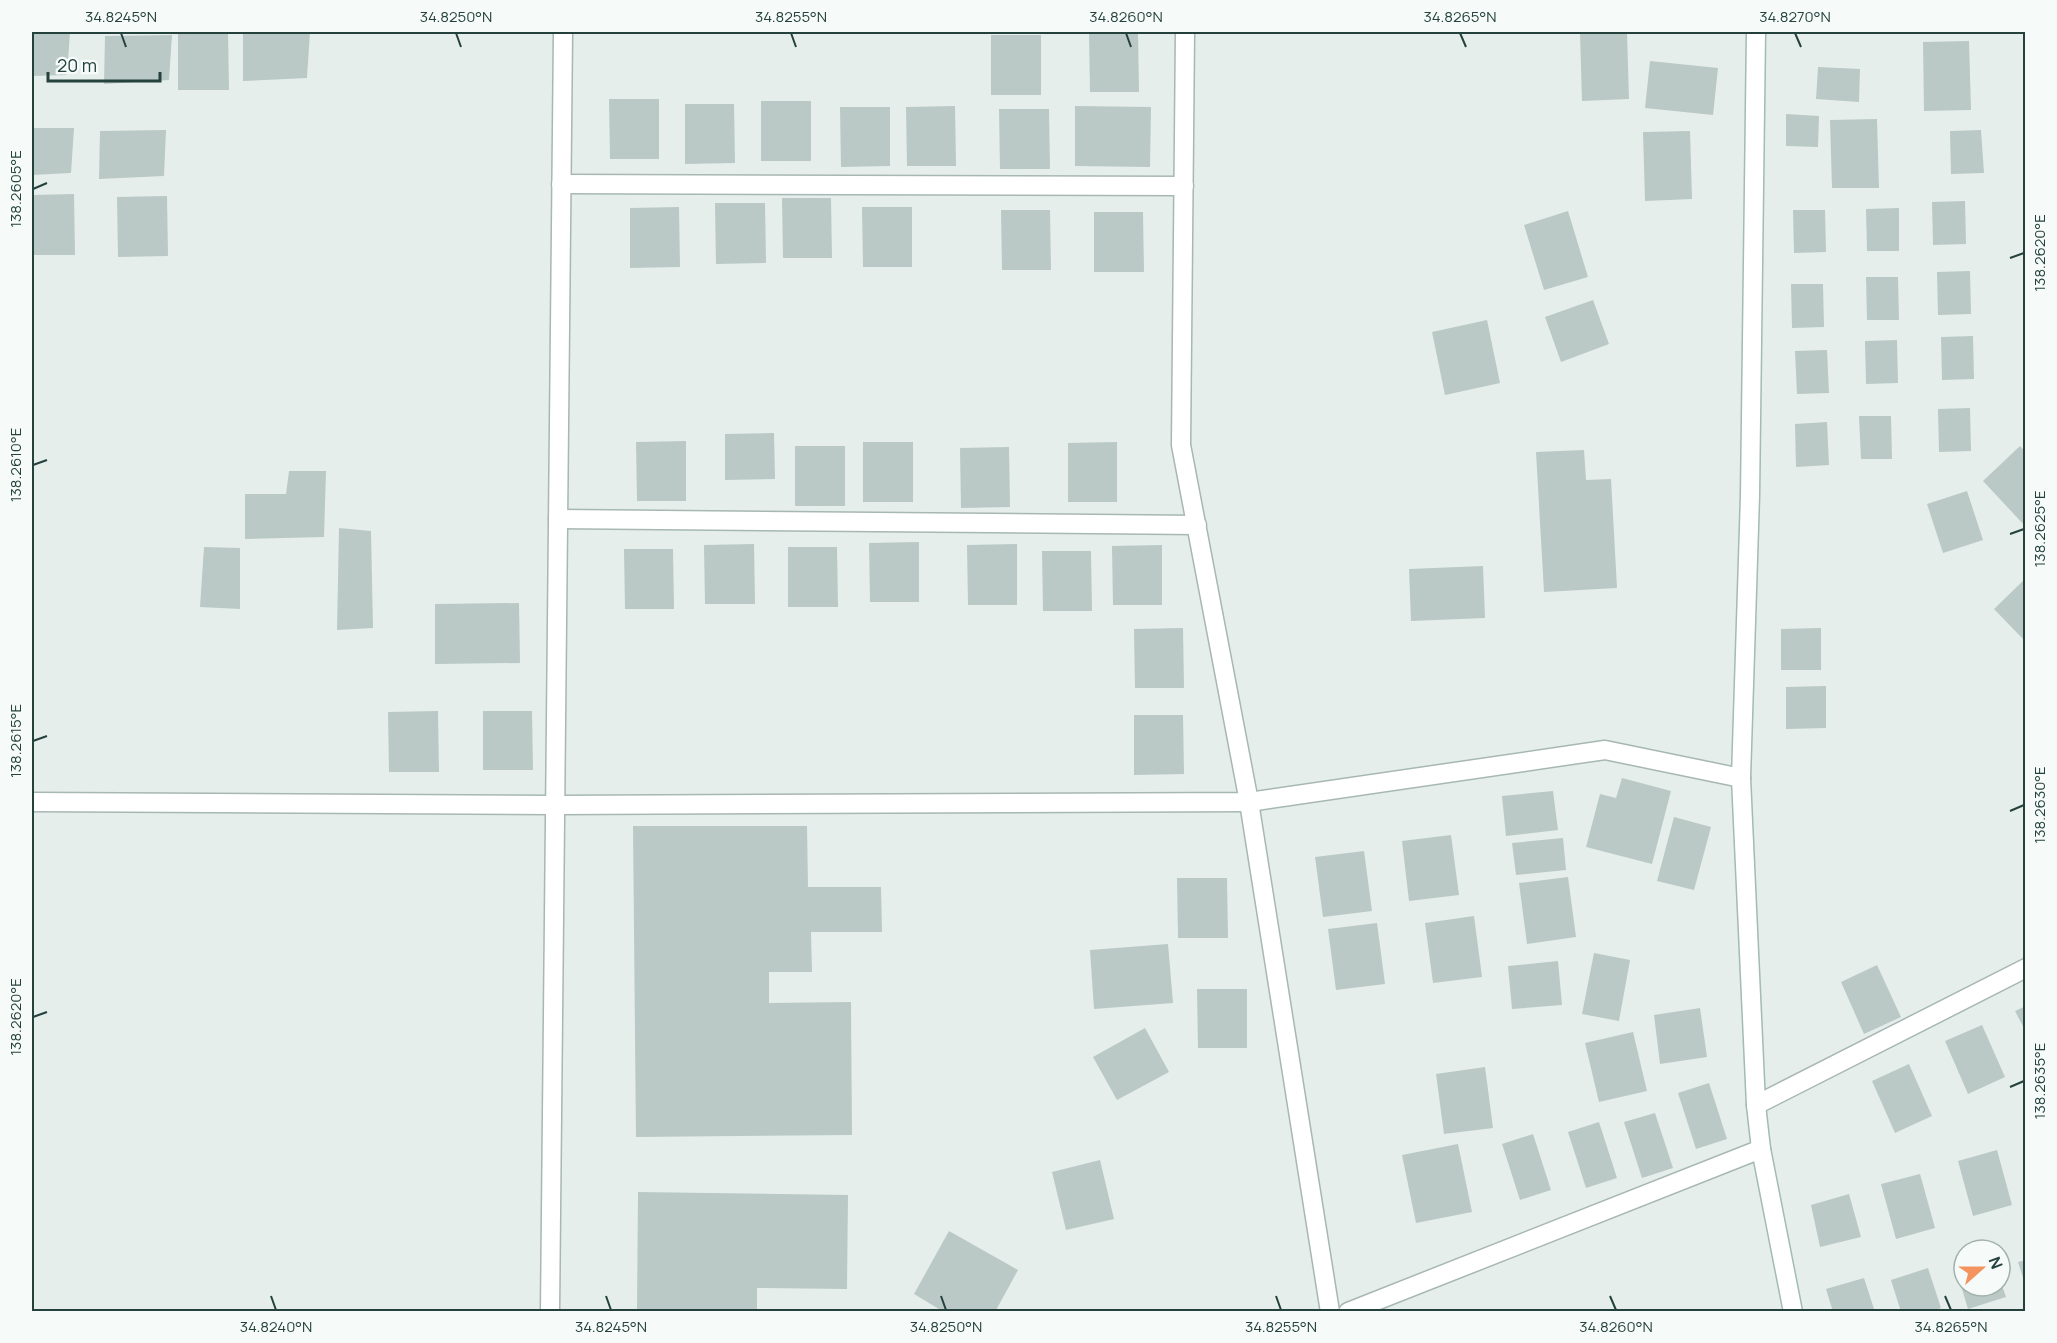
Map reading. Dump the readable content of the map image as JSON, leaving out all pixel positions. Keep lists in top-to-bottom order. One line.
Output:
{"scale_bar":"20 m","north":"right","coordinates":["34.8245°N","34.8250°N","34.8255°N","34.8260°N","34.8265°N","34.8270°N","138.2605°E","138.2620°E","138.2610°E","138.2625°E","138.2615°E","138.2630°E","138.2635°E","34.8240°N"]}
